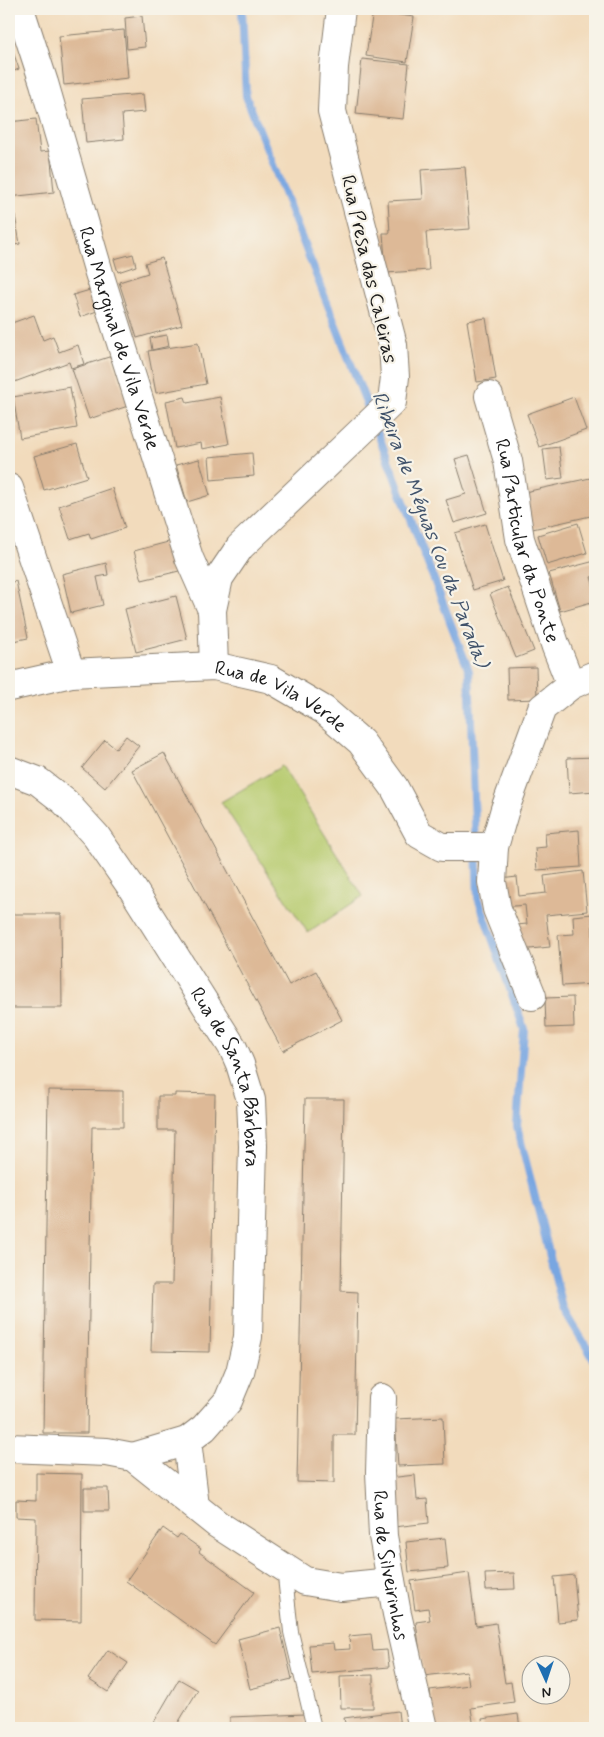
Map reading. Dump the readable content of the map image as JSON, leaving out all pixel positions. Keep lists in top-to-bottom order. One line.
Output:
{"streets":{"street":["Rua Presa das Caleiras","Rua Marginal de Vila Verde","Rua Particular da Ponte","Rua de Vila Verde","Rua de Santa Bárbara","Rua de Silveirinhos"]},"crossings":[["Rua Presa das Caleiras","Rua Marginal de Vila Verde"],["Rua Marginal de Vila Verde","Rua de Vila Verde"]],"water":["Ribeira de Méguas (ou da Parada)"],"north":"bottom"}
